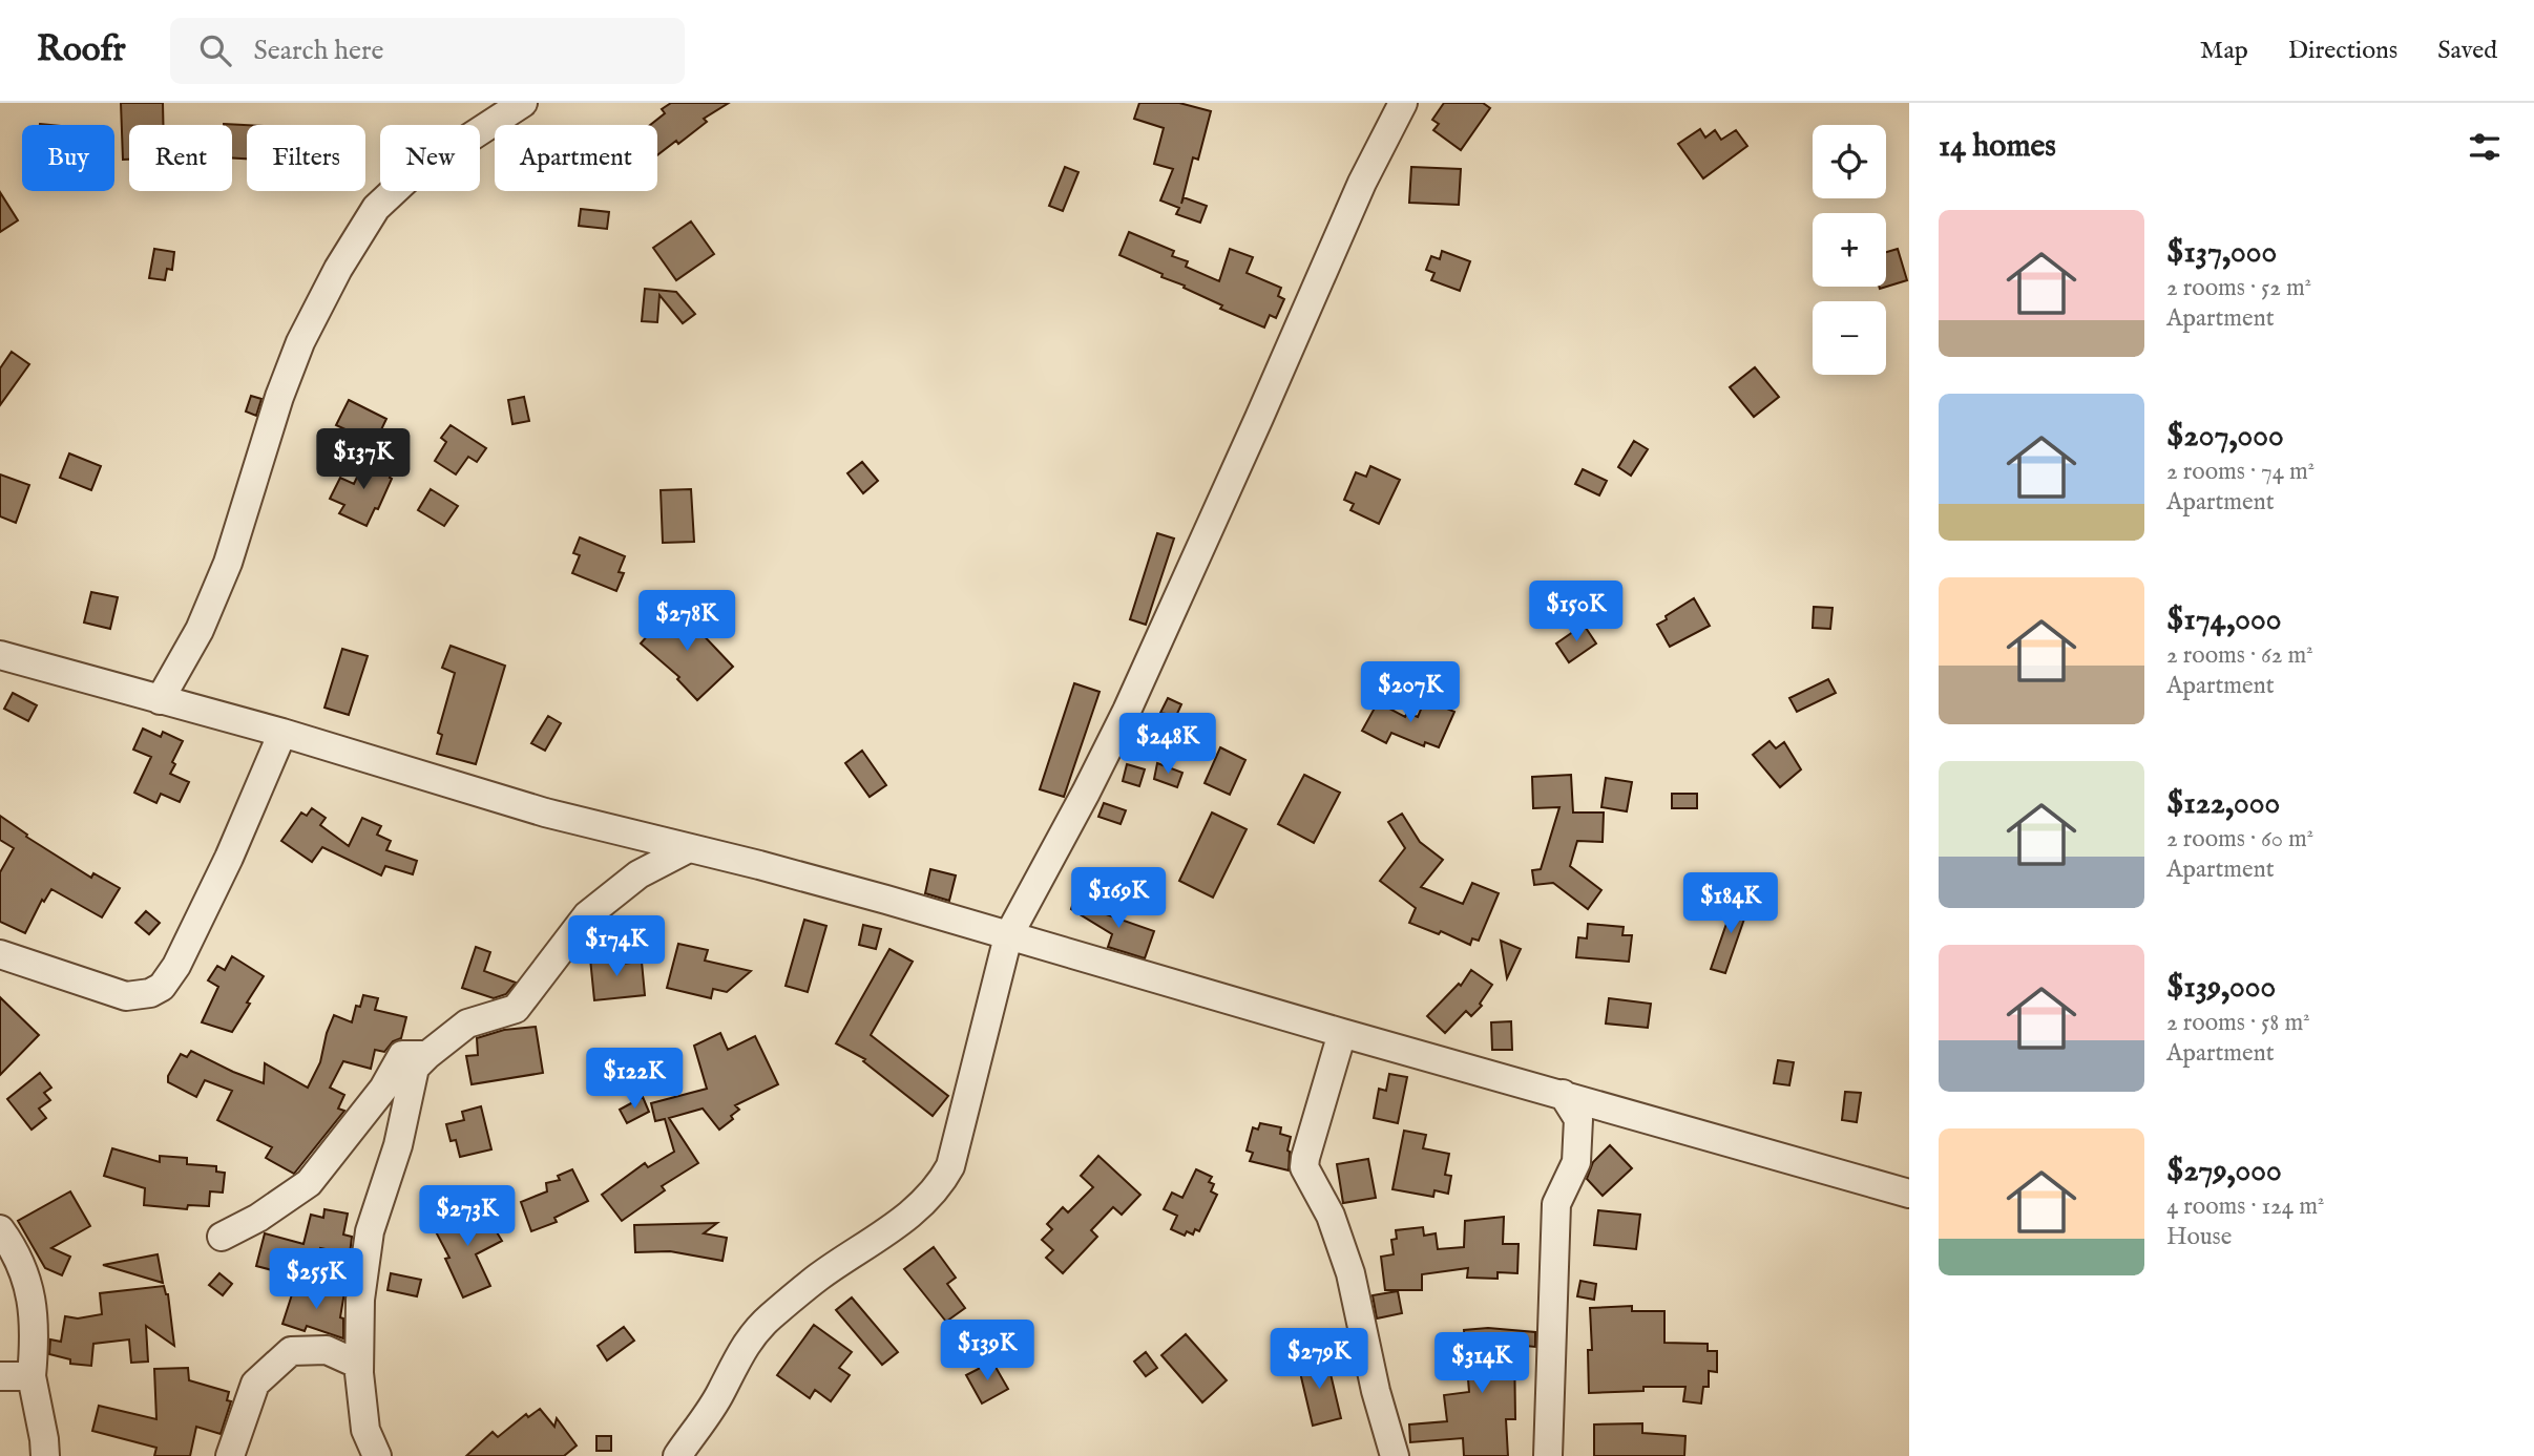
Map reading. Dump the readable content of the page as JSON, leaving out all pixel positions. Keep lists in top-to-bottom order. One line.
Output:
{"page":{"header":"Roofr","search":"Search here","nav":["Map","Directions","Saved"],"heading":"14 homes","map_buttons":["+","−"],"chip":["Buy","Rent","Filters","New","Apartment"],"list":[{"name":"$137,000","note":"2 rooms · 52 m² · Apartment"},{"name":"$207,000","note":"2 rooms · 74 m² · Apartment"},{"name":"$174,000","note":"2 rooms · 62 m² · Apartment"},{"name":"$122,000","note":"2 rooms · 60 m² · Apartment"},{"name":"$139,000","note":"2 rooms · 58 m² · Apartment"},{"name":"$279,000","note":"4 rooms · 124 m² · House"}],"price":["$137K","$150K","$278K","$207K","$248K","$169K","$184K","$174K","$122K","$273K","$255K","$139K","$279K","$314K"]}}
